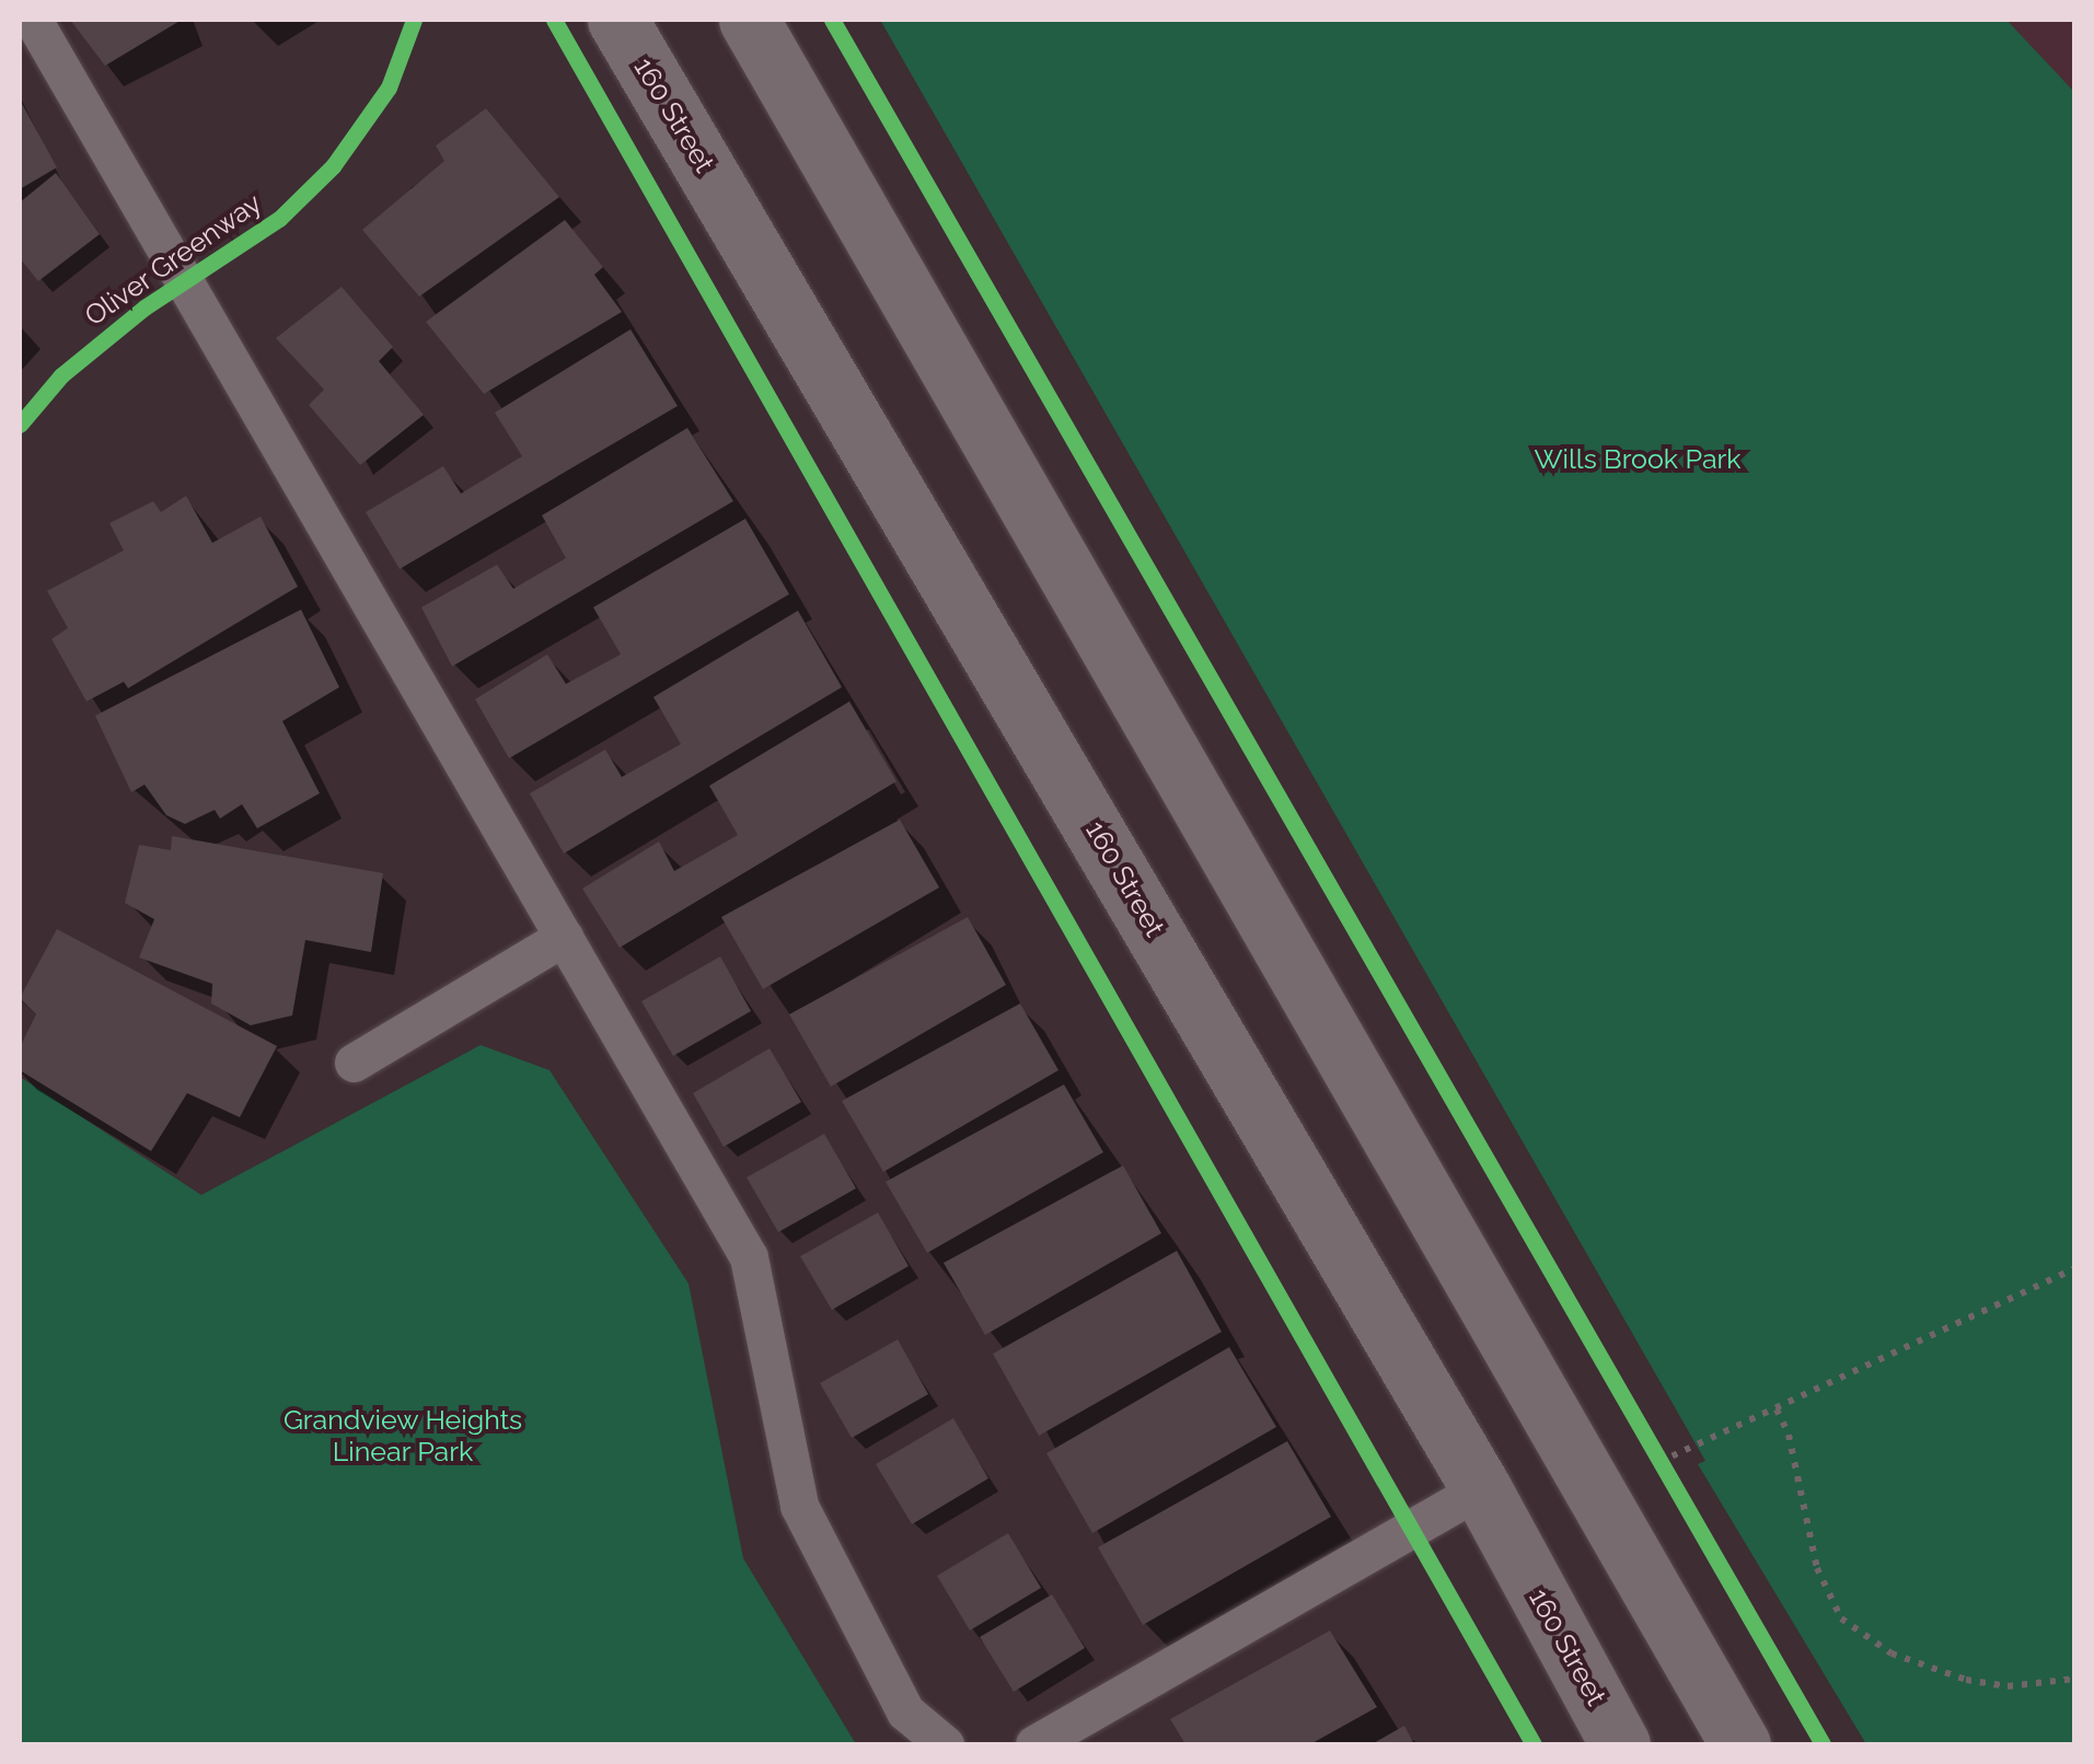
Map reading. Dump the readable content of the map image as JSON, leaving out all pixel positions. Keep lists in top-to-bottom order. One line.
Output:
{"streets":{"main road":["160 Street"],"cycle path":["Oliver Greenway"]},"parks":["Wills Brook Park","Grandview Heights Linear Park"]}
